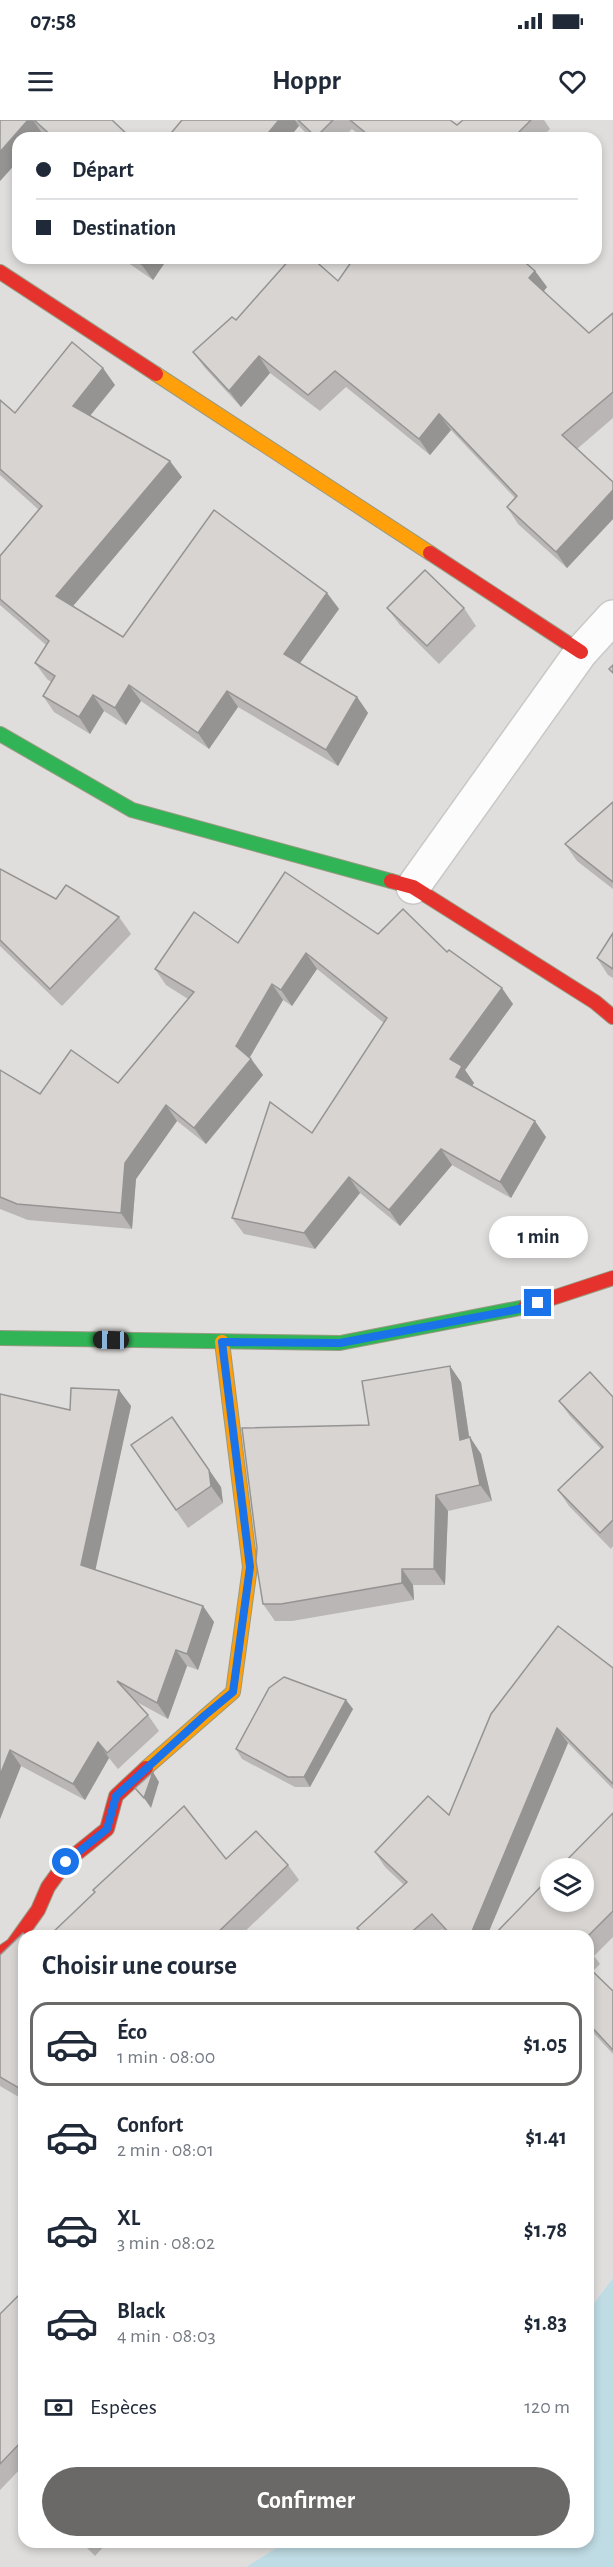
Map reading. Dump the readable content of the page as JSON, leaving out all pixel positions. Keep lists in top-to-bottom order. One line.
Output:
{"page":{"status":"07:58","header":"Hoppr","banner":["Départ","Destination"],"bubble":"1 min","heading":"Choisir une course","list":[{"name":"Éco","note":"1 min · 08:00","value":"$1.05"},{"name":"Confort","note":"2 min · 08:01","value":"$1.41"},{"name":"XL","note":"3 min · 08:02","value":"$1.78"},{"name":"Black","note":"4 min · 08:03","value":"$1.83"}],"pay":["Espèces","120 m"],"buttons":"Confirmer"}}
